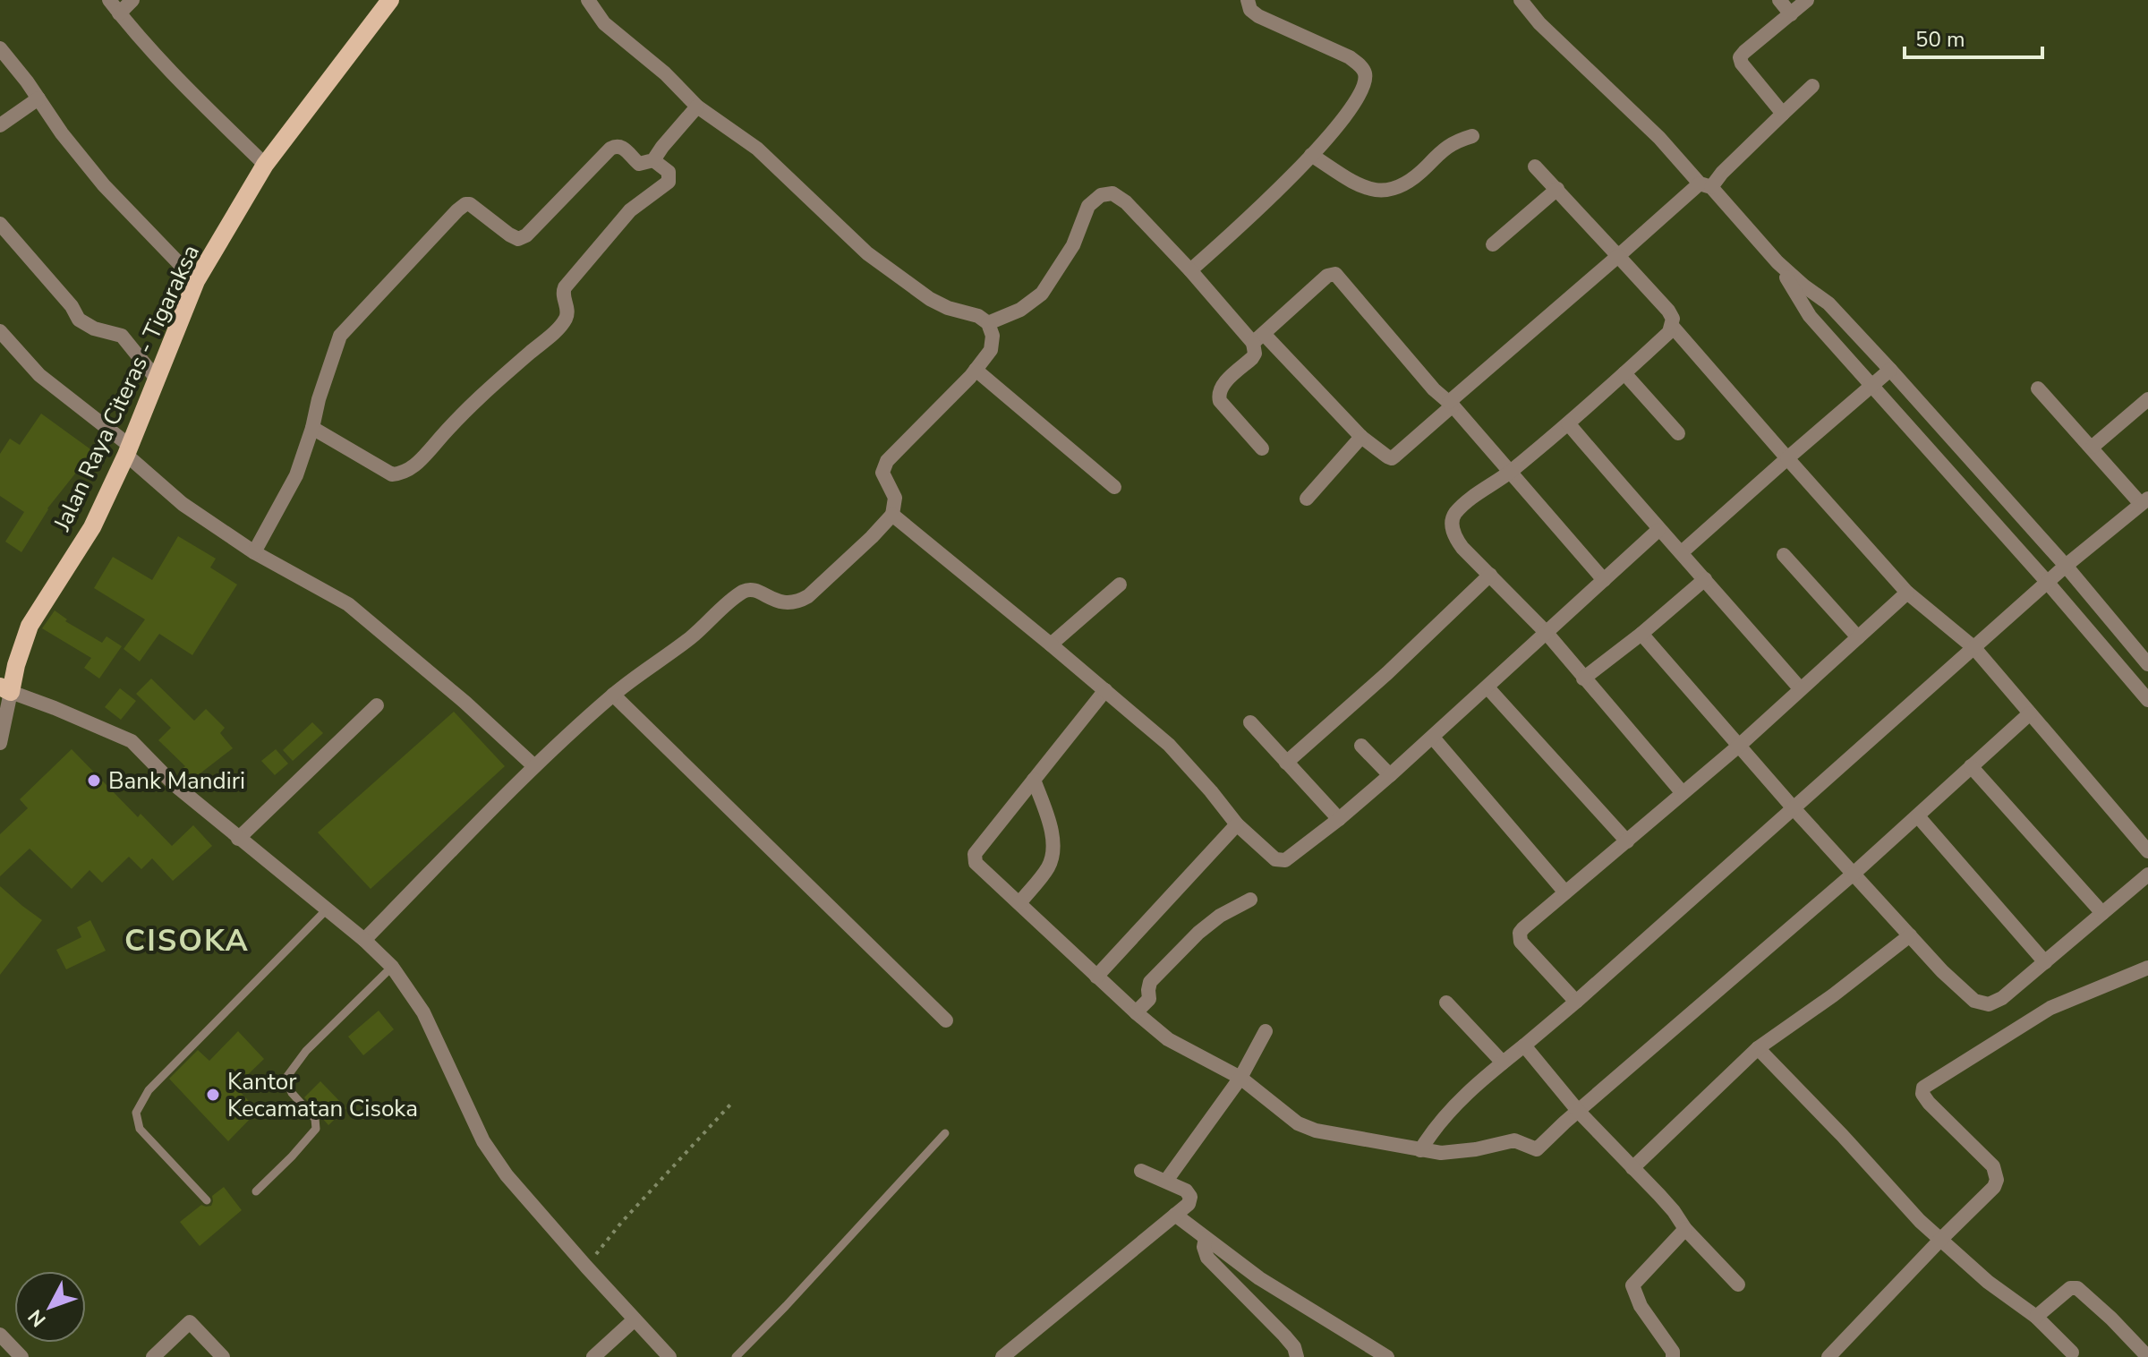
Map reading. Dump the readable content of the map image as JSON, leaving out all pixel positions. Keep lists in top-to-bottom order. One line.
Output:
{"streets":{"main road":["Jalan Raya Citeras - Tigaraksa"]},"districts":["CISOKA"],"places":["Bank Mandiri","Kantor Kecamatan Cisoka"],"scale_bar":"50 m","north":"bottom left"}
